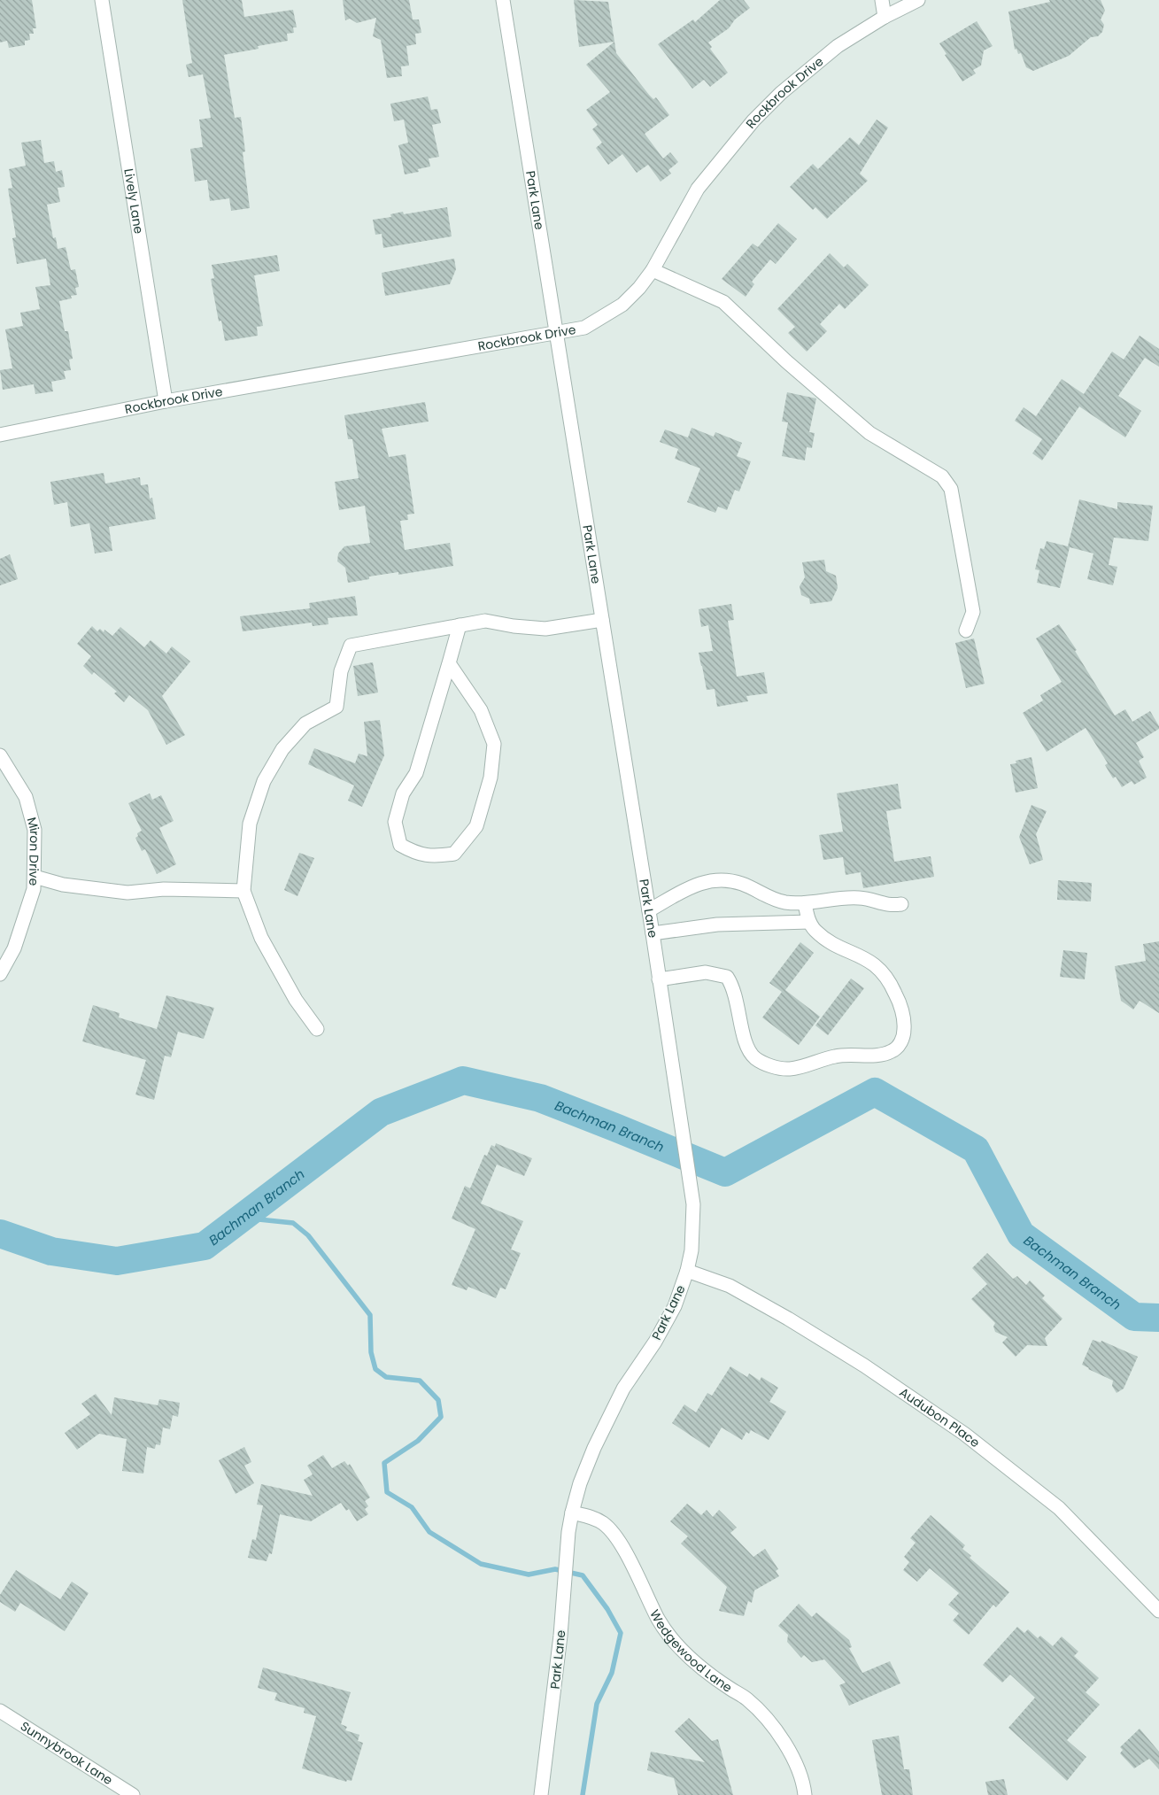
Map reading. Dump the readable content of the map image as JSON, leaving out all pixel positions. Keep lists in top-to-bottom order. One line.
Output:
{"streets":{"street":["Rockbrook Drive","Park Lane","Lively Lane","Miron Drive","Audubon Place","Wedgewood Lane","Sunnybrook Lane"]},"crossings":[["Rockbrook Drive","Park Lane"],["Rockbrook Drive","Lively Lane"],["Park Lane","Audubon Place"],["Park Lane","Wedgewood Lane"]],"water":["Bachman Branch"]}
